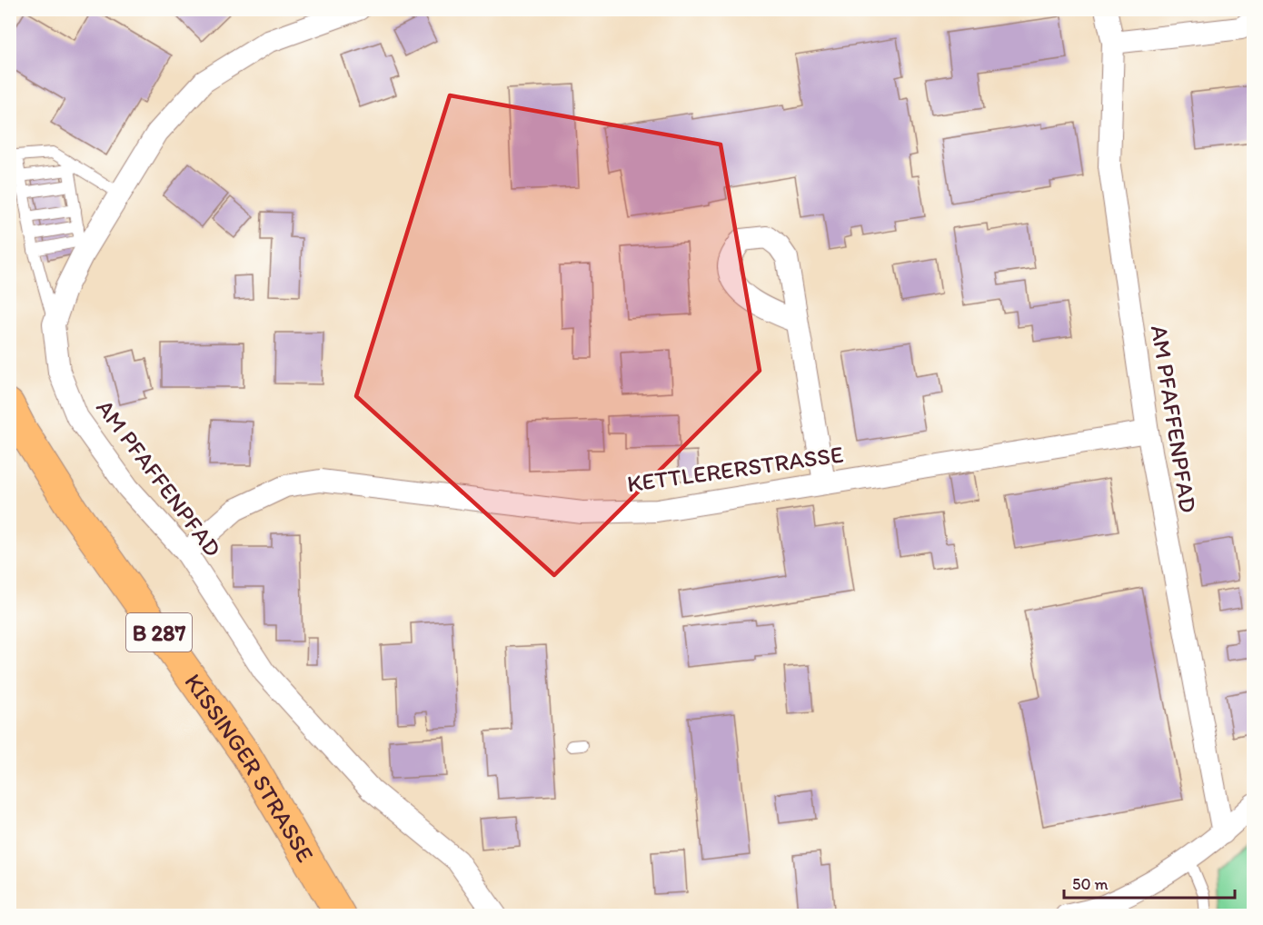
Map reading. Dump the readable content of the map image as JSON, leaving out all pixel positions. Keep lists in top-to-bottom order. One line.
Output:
{"streets":{"main road":["B 287","KISSINGER STRASSE"],"street":["AM PFAFFENPFAD","KETTLERERSTRASSE"]},"crossings":[["AM PFAFFENPFAD","KETTLERERSTRASSE"]],"scale_bar":"50 m"}
